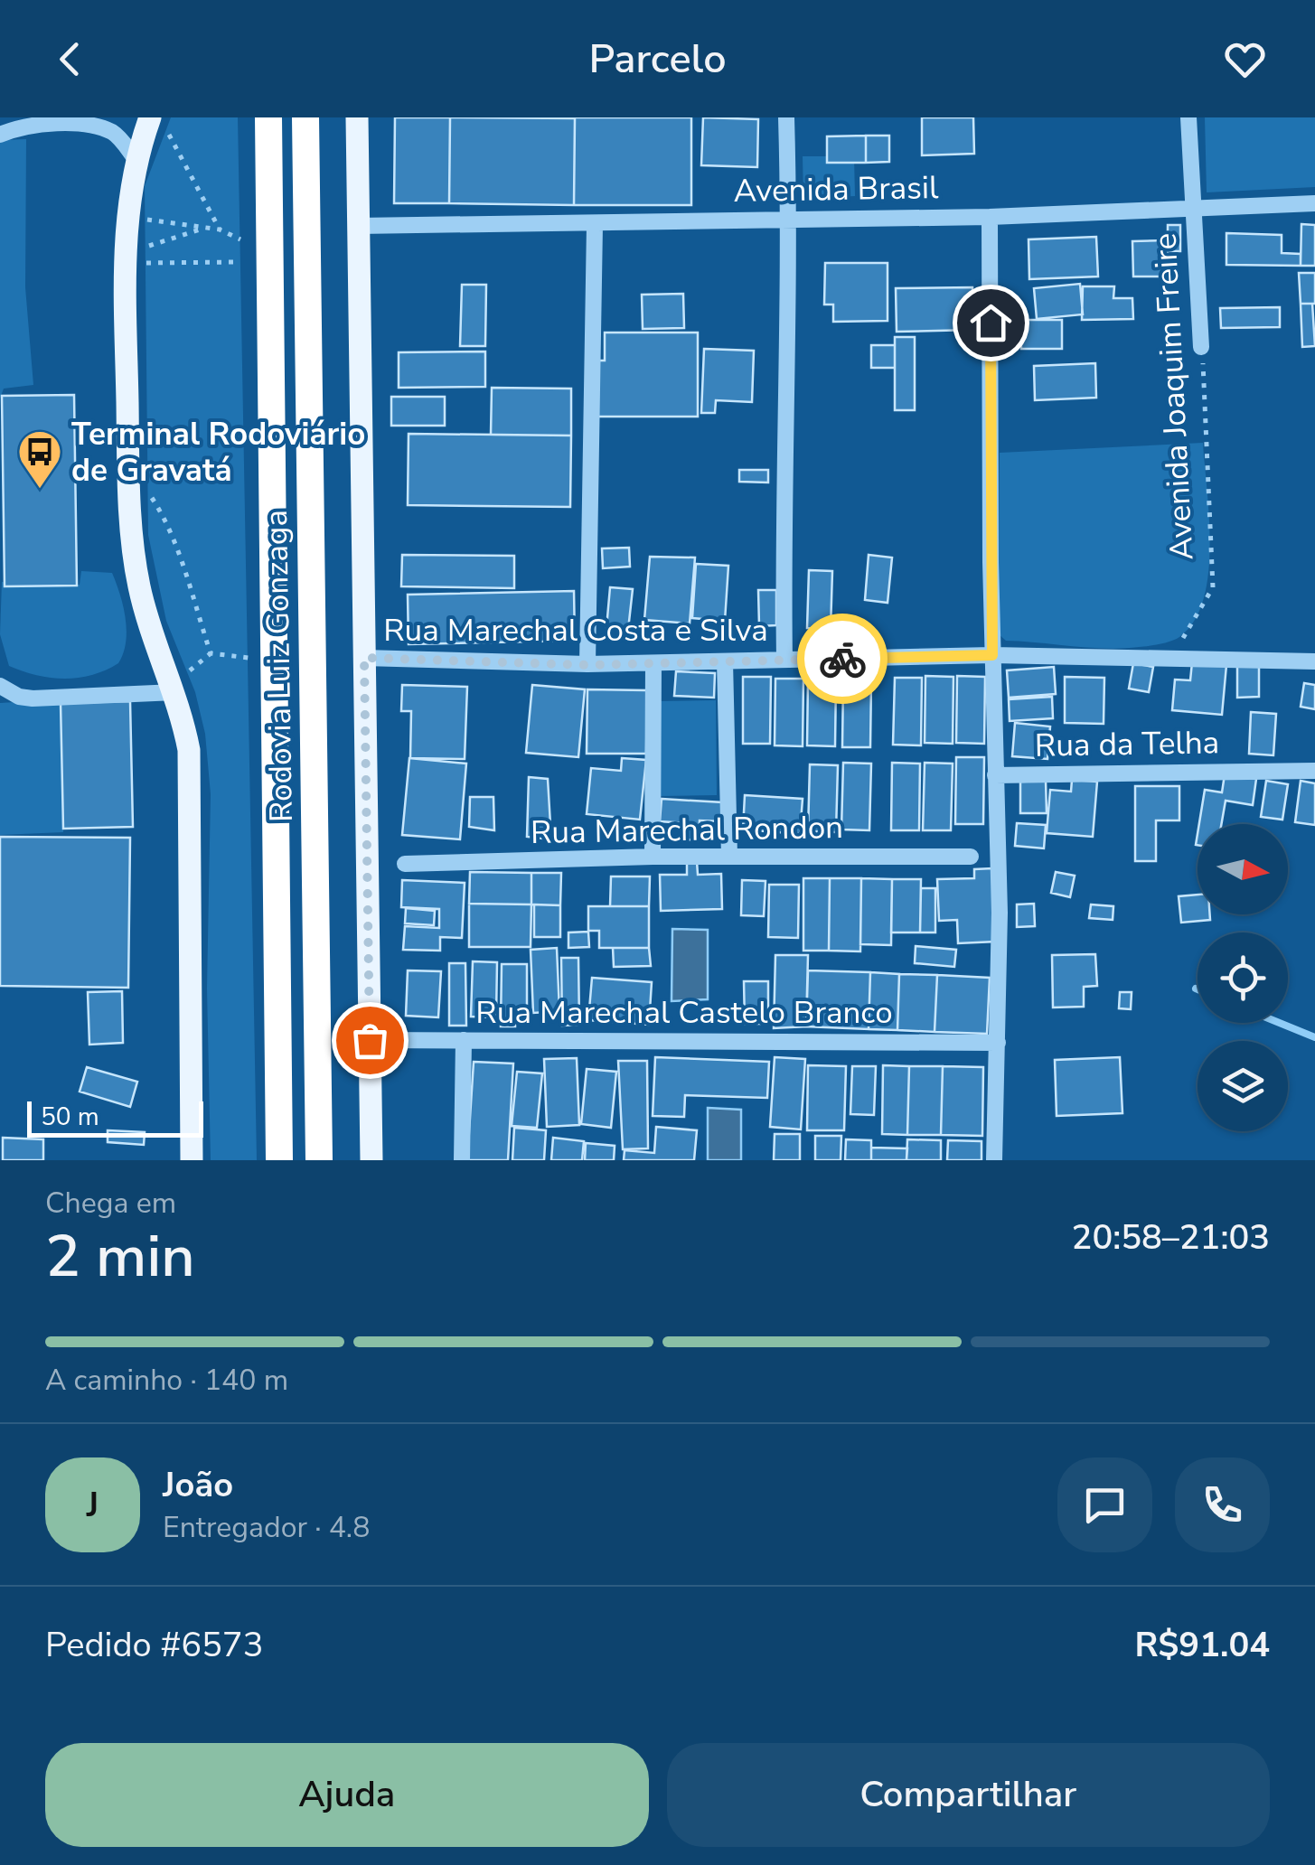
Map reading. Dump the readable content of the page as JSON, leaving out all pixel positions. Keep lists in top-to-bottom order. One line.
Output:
{"streets":{"highway":["Rodovia Luiz Gonzaga"],"street":["Avenida Brasil","Avenida Joaquim Freire","Rua Marechal Costa e Silva","Rua da Telha","Rua Marechal Rondon","Rua Marechal Castelo Branco"]},"crossings":[["Avenida Brasil","Avenida Joaquim Freire"],["Avenida Joaquim Freire","Rua Marechal Costa e Silva"]],"places":{"bus stop":["Terminal Rodoviário de Gravatá"]},"scale_bar":"50 m","north":"right","page":{"header":"Parcelo","scale":"50 m","heading":["2 min","Chega em","20:58–21:03"],"panel":["João","Entregador · 4.8","Pedido #6573","R$91.04"],"bar":"A caminho · 140 m","round":"J","buttons":["Ajuda","Compartilhar"]}}
